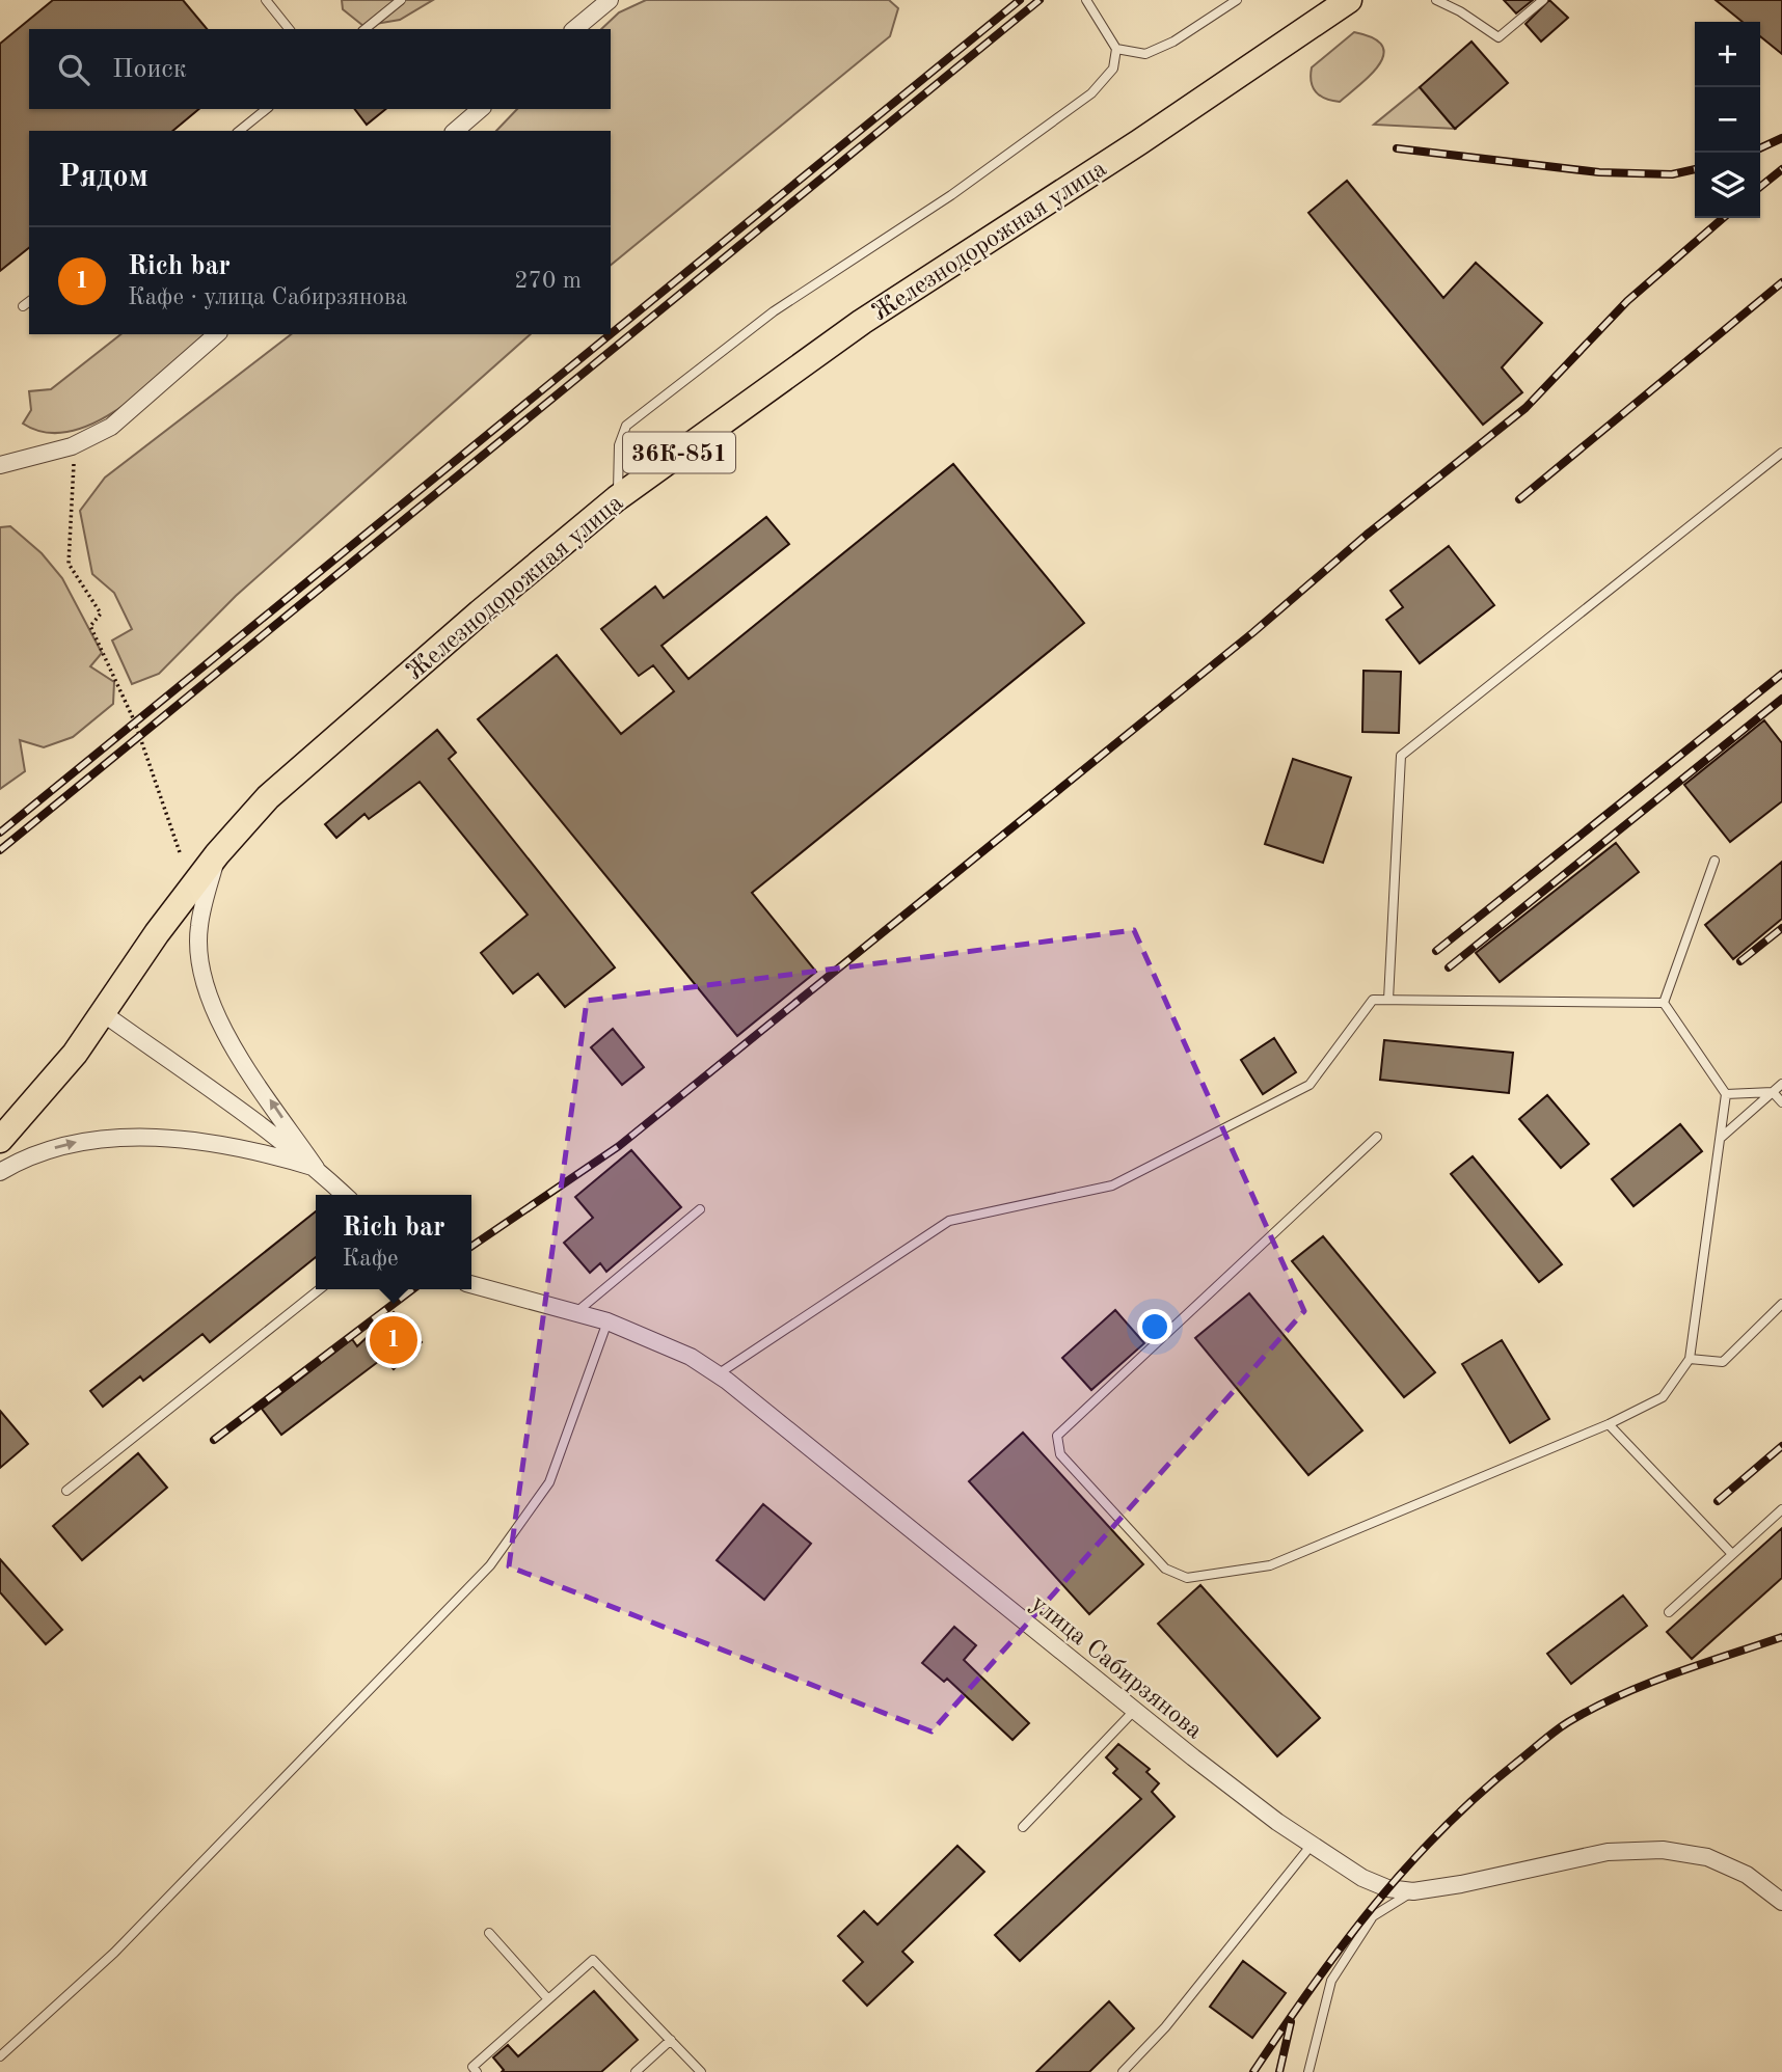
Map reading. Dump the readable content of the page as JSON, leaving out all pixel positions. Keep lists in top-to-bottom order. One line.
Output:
{"streets":{"main road":["Железнодорожная улица","36К-851"],"street":["улица Сабирзянова"]},"page":{"map_buttons":["+","−"],"search":"Поиск","heading":"Рядом","list":[{"mark":"1","name":"Rich bar","note":"Кафе · улица Сабирзянова","value":"270 m"}],"popup":["Rich bar","Кафе"],"pins":"1"}}
